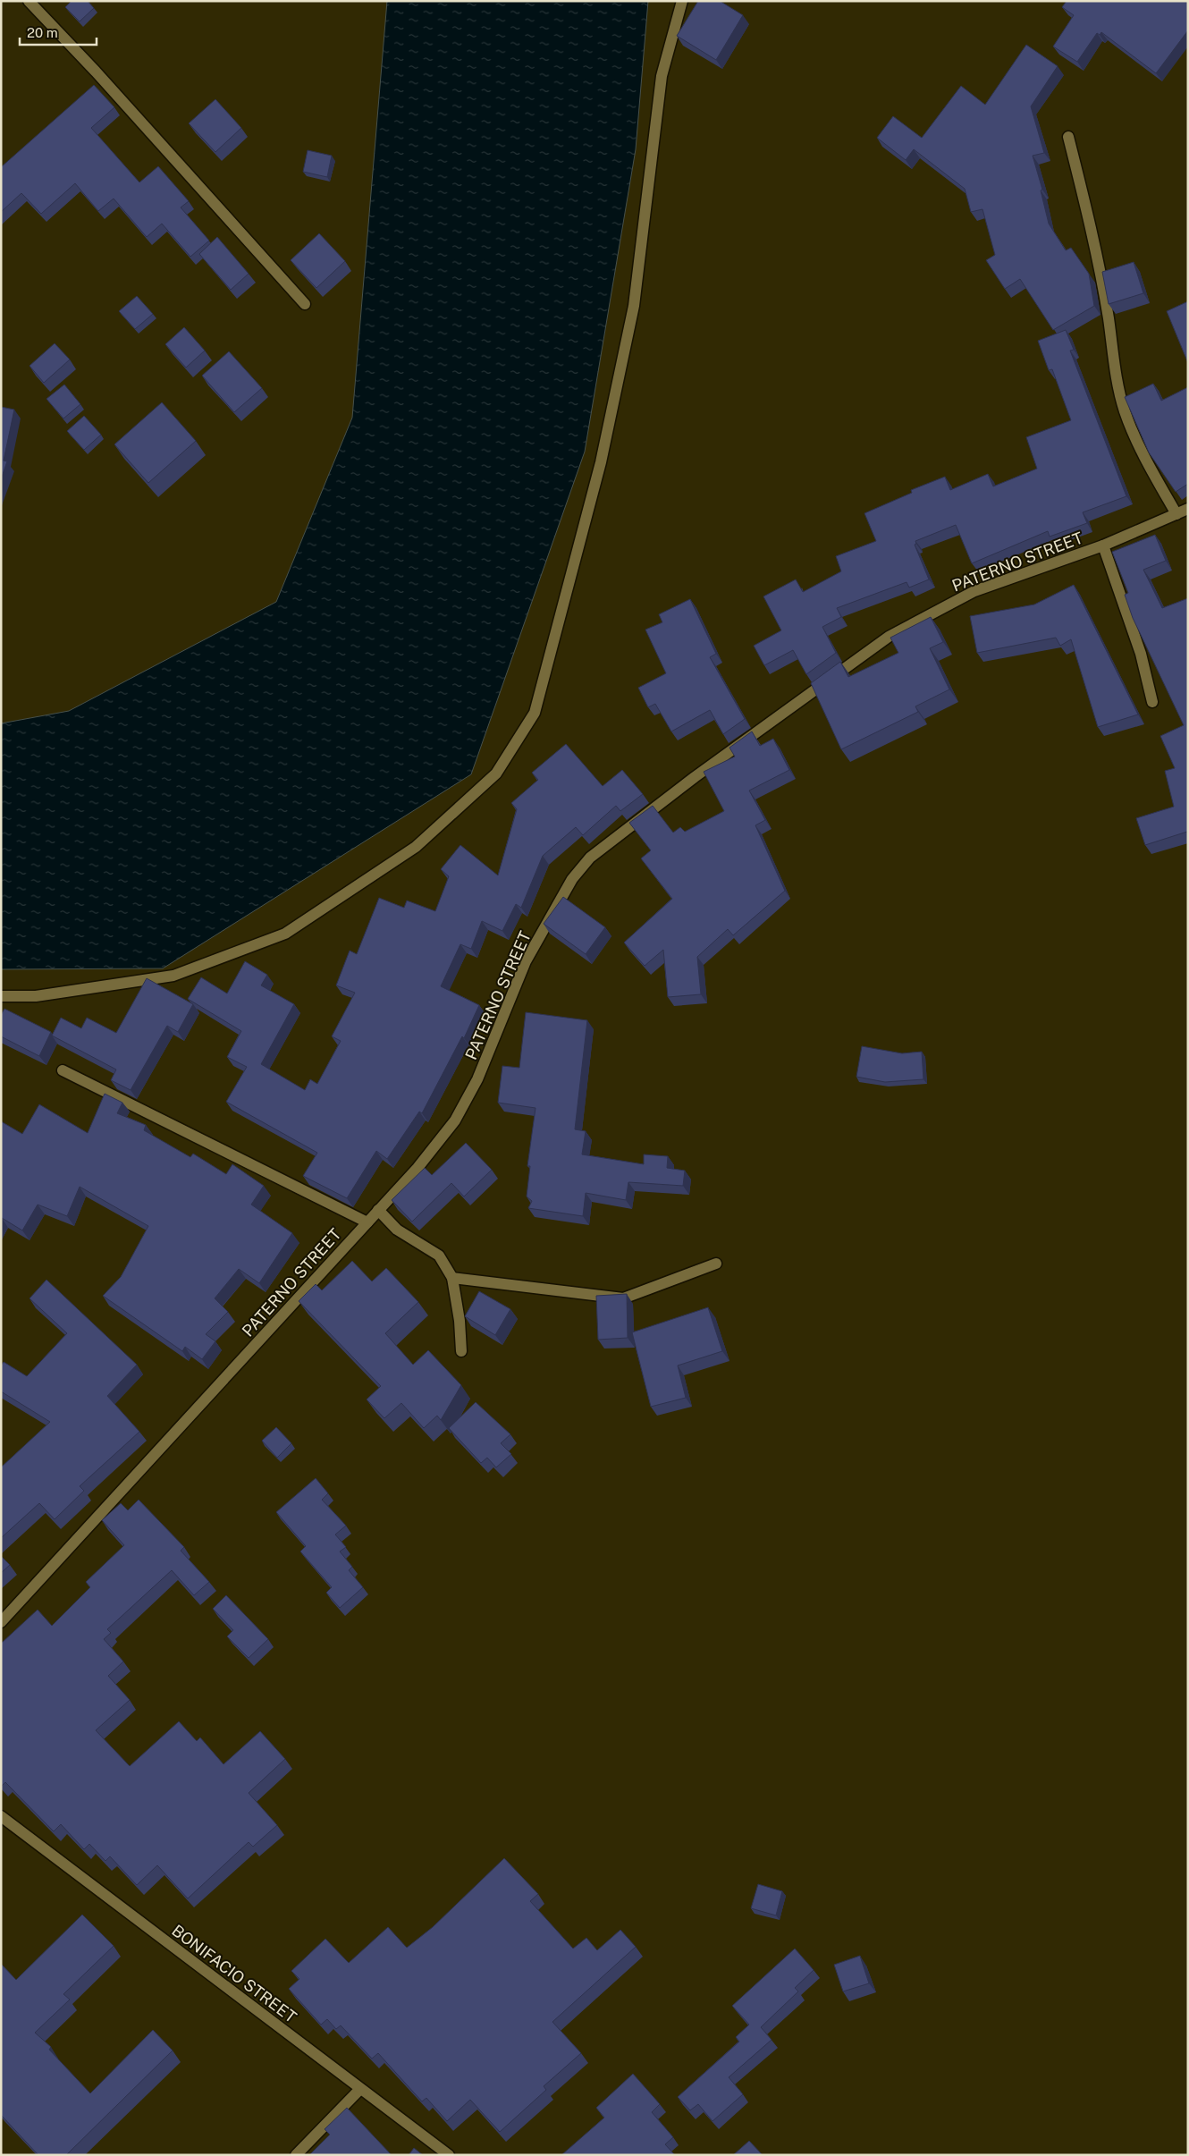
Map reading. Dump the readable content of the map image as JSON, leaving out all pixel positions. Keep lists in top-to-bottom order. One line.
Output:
{"streets":{"street":["PATERNO STREET","BONIFACIO STREET"]},"scale_bar":"20 m"}
